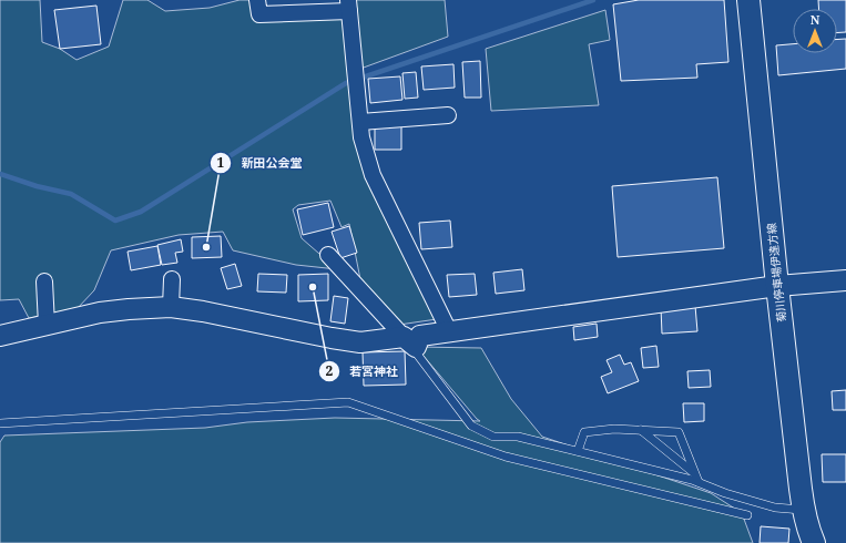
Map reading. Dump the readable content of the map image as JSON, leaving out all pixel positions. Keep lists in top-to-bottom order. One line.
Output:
{"streets":{"main road":["菊川停車場伊達方線"]},"places":["新田公会堂","若宮神社"],"north":"top"}
